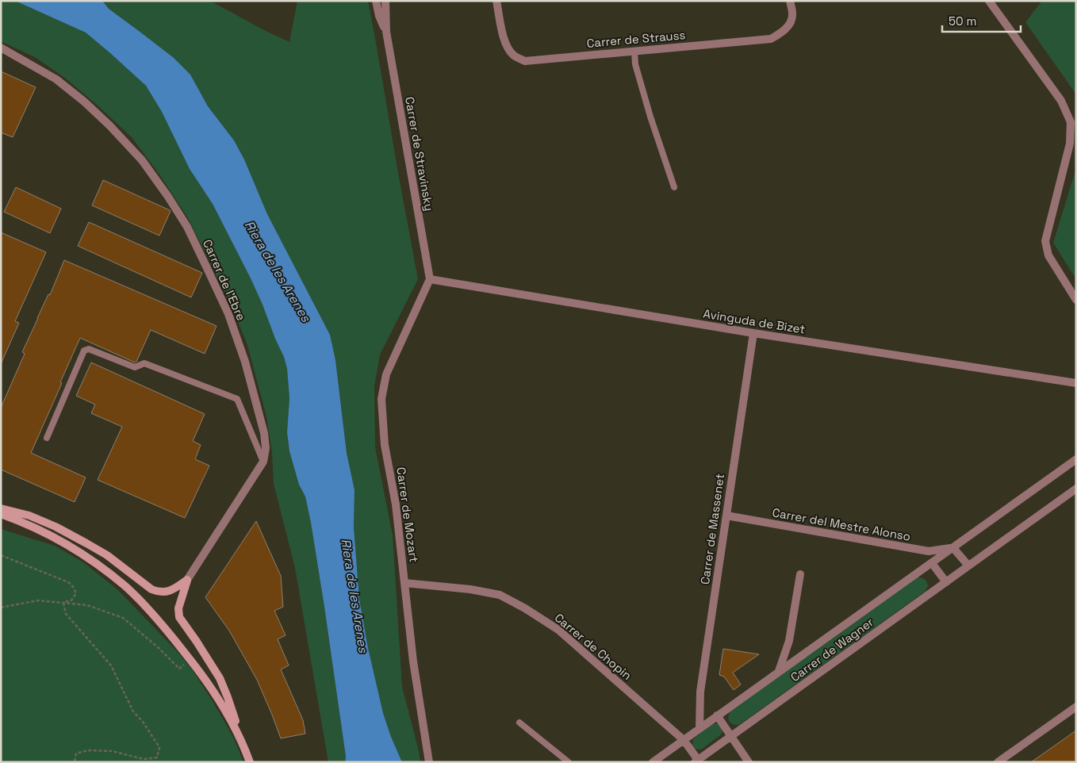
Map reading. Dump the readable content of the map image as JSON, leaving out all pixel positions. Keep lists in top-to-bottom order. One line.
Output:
{"streets":{"street":["Carrer de Strauss","Carrer de Stravinsky","Carrer de l'Ebre","Avinguda de Bizet","Carrer de Mozart","Carrer del Mestre Alonso","Carrer de Massenet","Carrer de Chopin","Carrer de Wagner"]},"crossings":[["Carrer de Stravinsky","Avinguda de Bizet"],["Carrer de Stravinsky","Carrer de Mozart"],["Avinguda de Bizet","Carrer de Mozart"],["Avinguda de Bizet","Carrer de Massenet"],["Carrer de Mozart","Carrer de Chopin"],["Carrer del Mestre Alonso","Carrer de Massenet"],["Carrer del Mestre Alonso","Carrer de Wagner"],["Carrer de Massenet","Carrer de Wagner"],["Carrer de Chopin","Carrer de Wagner"]],"water":["Riera de les Arenes"],"scale_bar":"50 m"}
